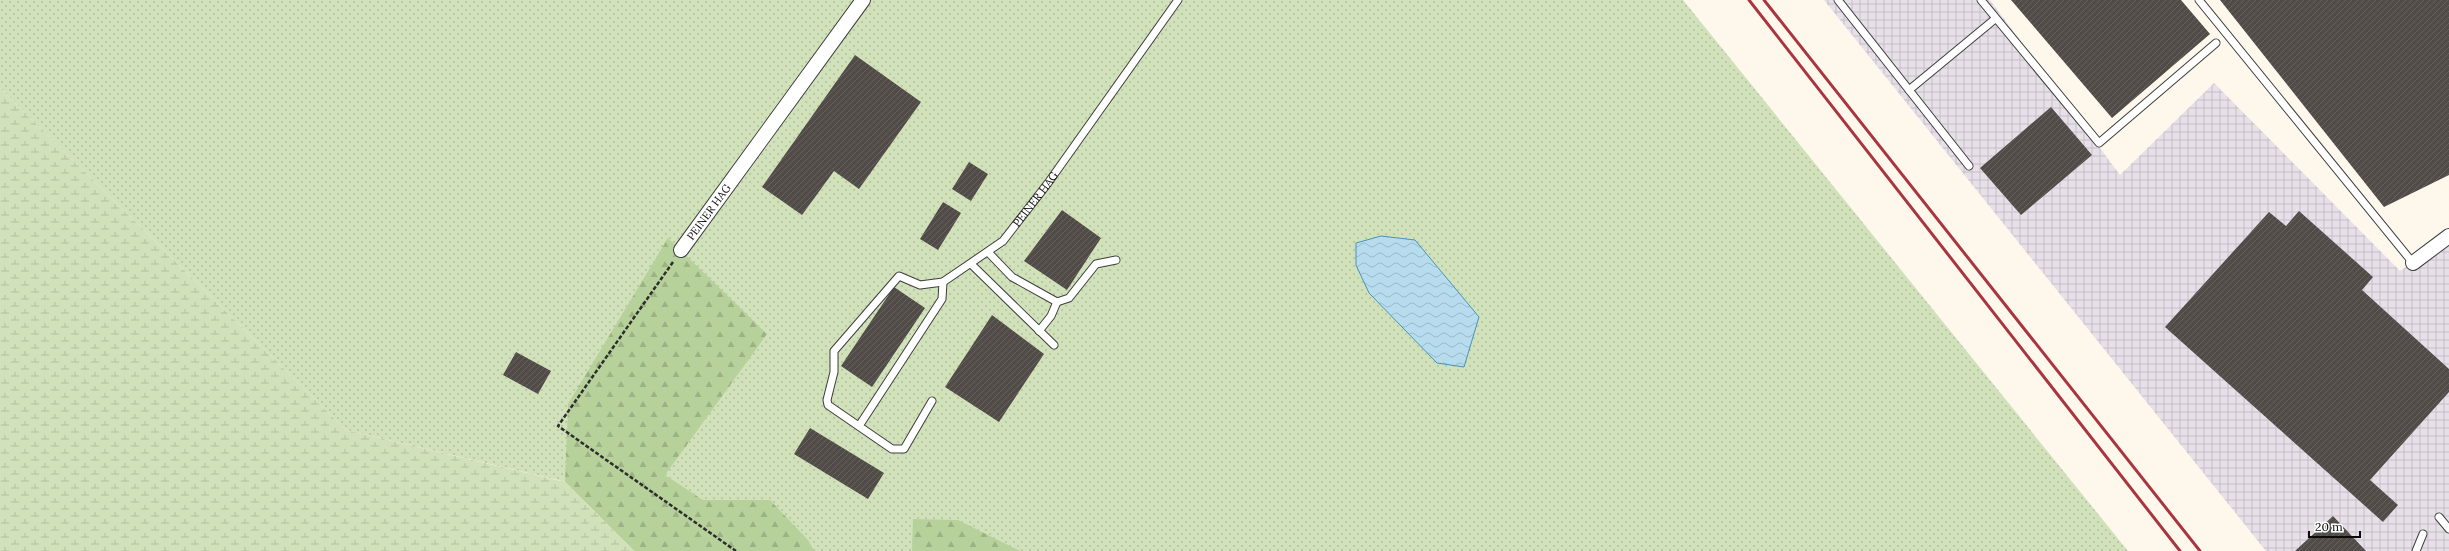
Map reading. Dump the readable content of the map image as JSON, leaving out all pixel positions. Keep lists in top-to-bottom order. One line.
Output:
{"streets":{"street":["PEINER HAG"]},"scale_bar":"20 m"}
